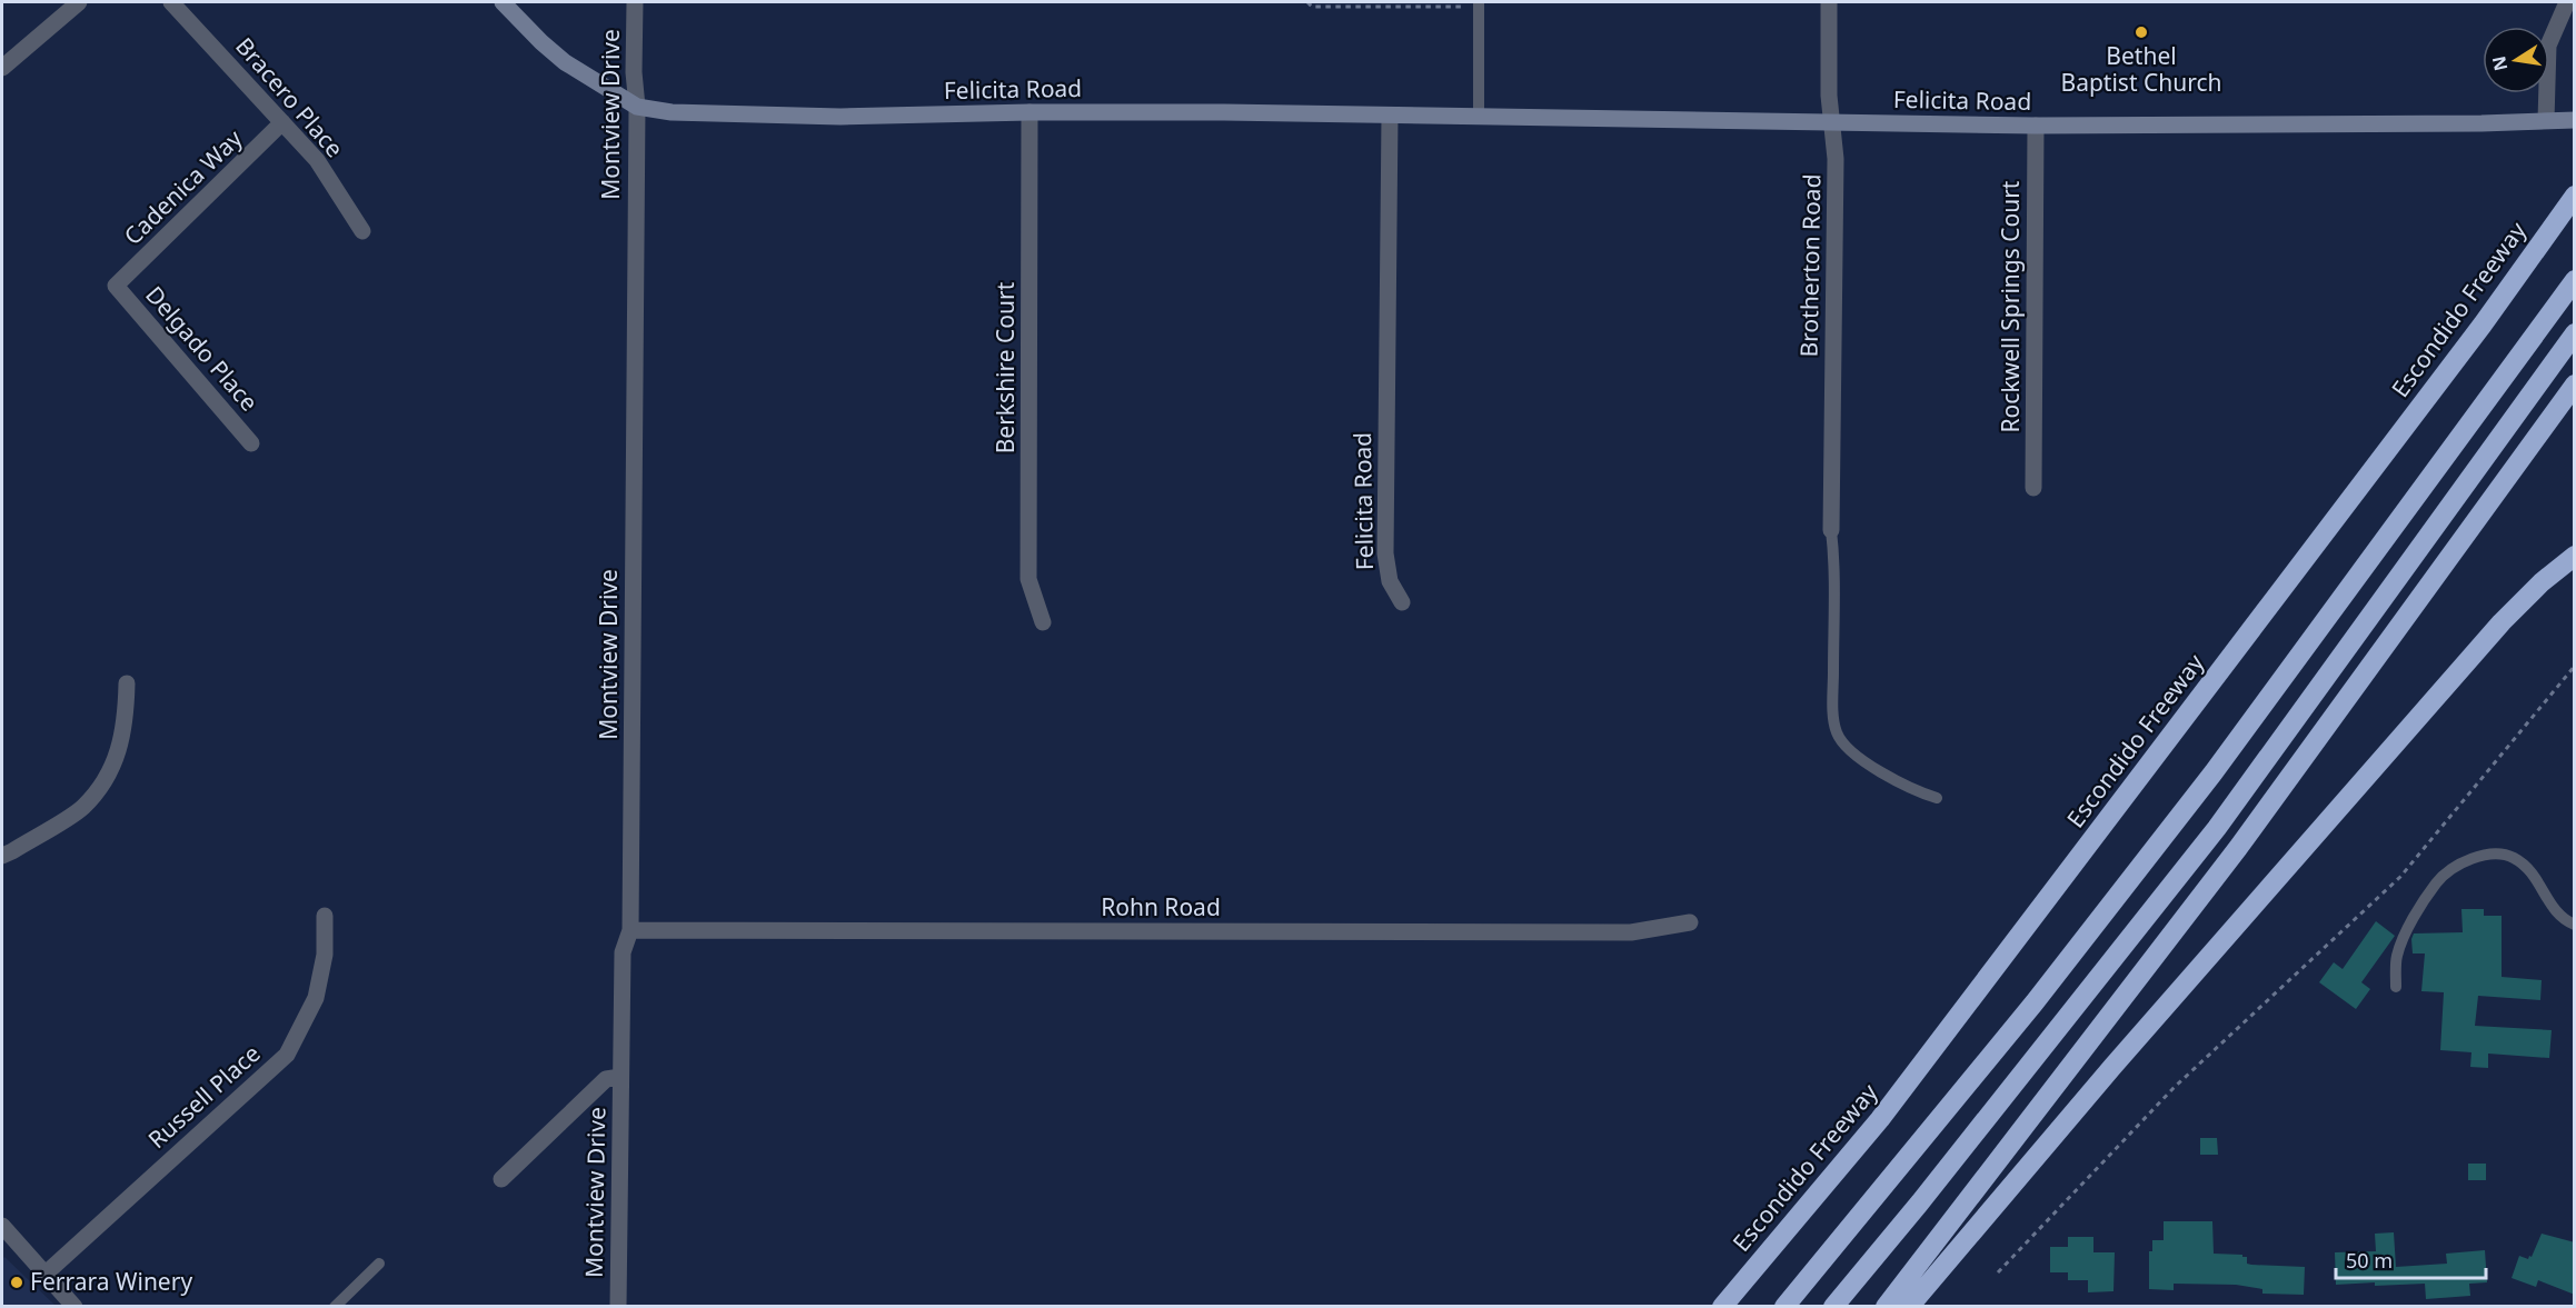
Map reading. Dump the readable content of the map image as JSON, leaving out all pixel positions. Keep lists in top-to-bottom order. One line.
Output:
{"streets":{"highway":["Escondido Freeway"],"main road":["Felicita Road"],"street":["Bracero Place","Montview Drive","Cadenica Way","Brotherton Road","Rockwell Springs Court","Delgado Place","Berkshire Court","Rohn Road","Russell Place"]},"crossings":[["Felicita Road","Montview Drive"],["Felicita Road","Brotherton Road"],["Felicita Road","Rockwell Springs Court"],["Felicita Road","Berkshire Court"],["Bracero Place","Cadenica Way"],["Montview Drive","Rohn Road"],["Cadenica Way","Delgado Place"]],"places":["Bethel Baptist Church","Ferrara Winery"],"scale_bar":"50 m","north":"left"}
